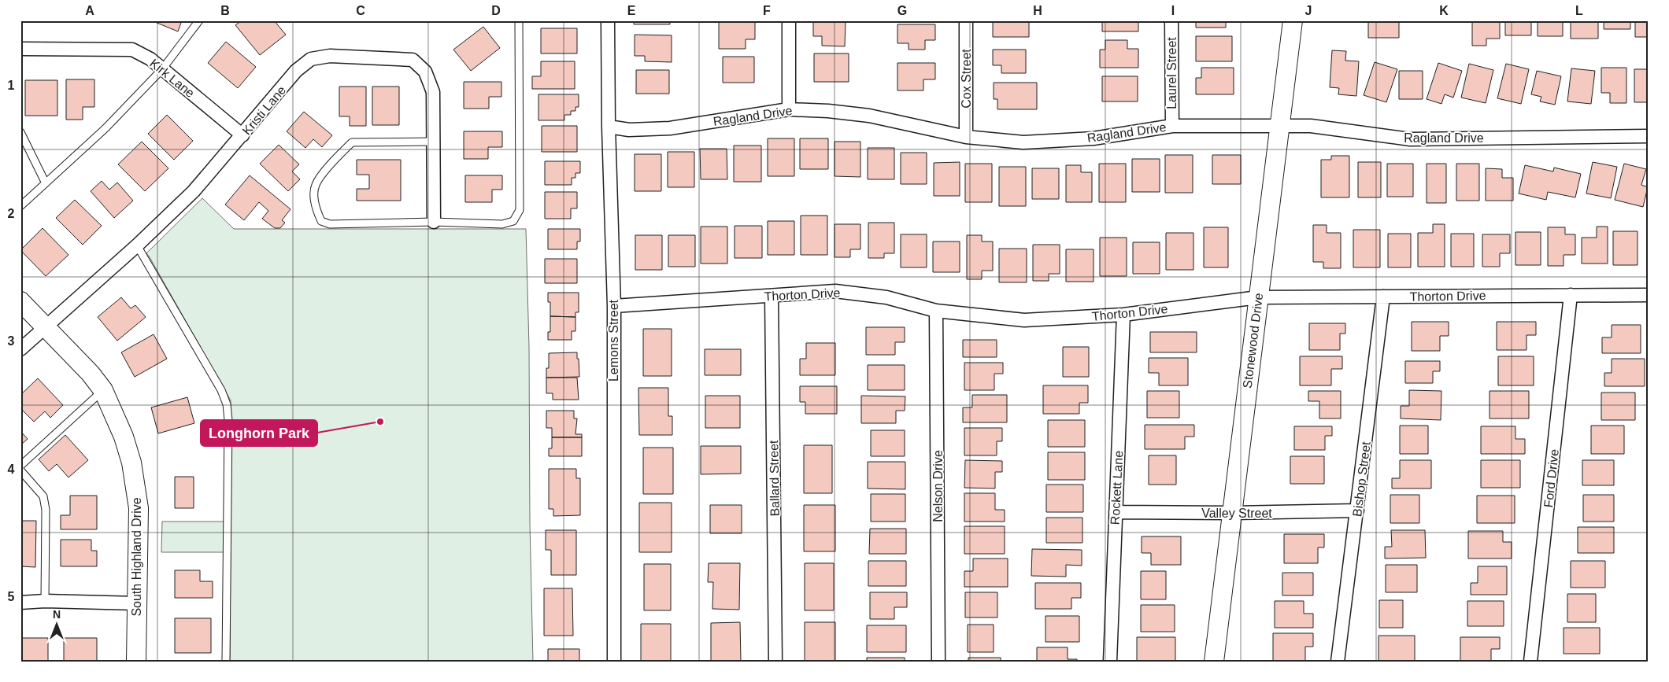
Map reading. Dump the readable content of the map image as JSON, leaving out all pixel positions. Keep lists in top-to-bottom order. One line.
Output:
{"streets":{"street":["Laurel Street","Kirk Lane","Cox Street","Kristi Lane","Ragland Drive","Thorton Drive","Lemons Street","Stonewood Drive","Ballard Street","Ford Drive","Bishop Street","Nelson Drive","Rockett Lane","Valley Street","South Highland Drive"]},"crossings":[["Laurel Street","Ragland Drive"],["Kirk Lane","Kristi Lane"],["Cox Street","Ragland Drive"],["Kristi Lane","South Highland Drive"],["Ragland Drive","Lemons Street"],["Ragland Drive","Stonewood Drive"],["Thorton Drive","Lemons Street"],["Thorton Drive","Stonewood Drive"],["Thorton Drive","Ballard Street"],["Thorton Drive","Ford Drive"],["Thorton Drive","Bishop Street"],["Thorton Drive","Nelson Drive"],["Thorton Drive","Rockett Lane"],["Stonewood Drive","Valley Street"],["Bishop Street","Valley Street"],["Rockett Lane","Valley Street"]],"places":["Longhorn Park"],"north":"top","grid":{"columns":["A","B","C","D","E","F","G","H","I","J","K","L"],"rows":["1","2","3","4","5"]}}
